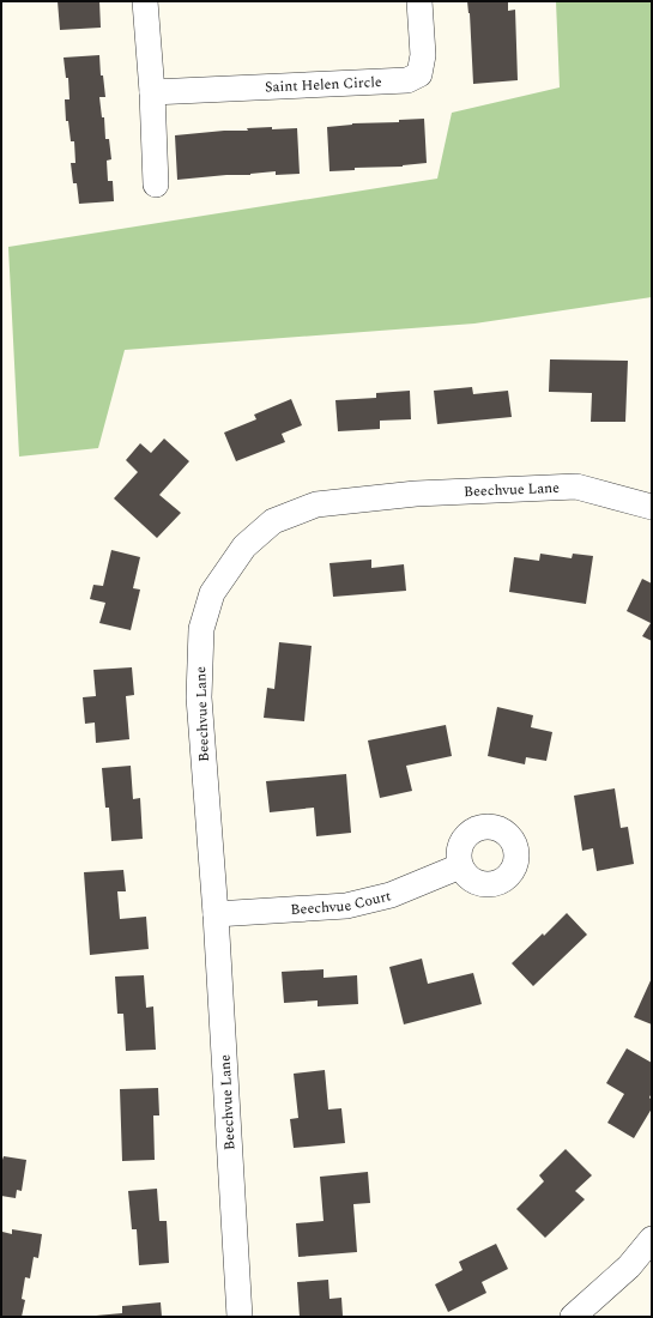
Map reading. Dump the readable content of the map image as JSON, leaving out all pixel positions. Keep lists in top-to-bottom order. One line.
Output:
{"streets":{"street":["Saint Helen Circle","Beechvue Lane","Beechvue Court"]},"crossings":[["Beechvue Lane","Beechvue Court"]]}
